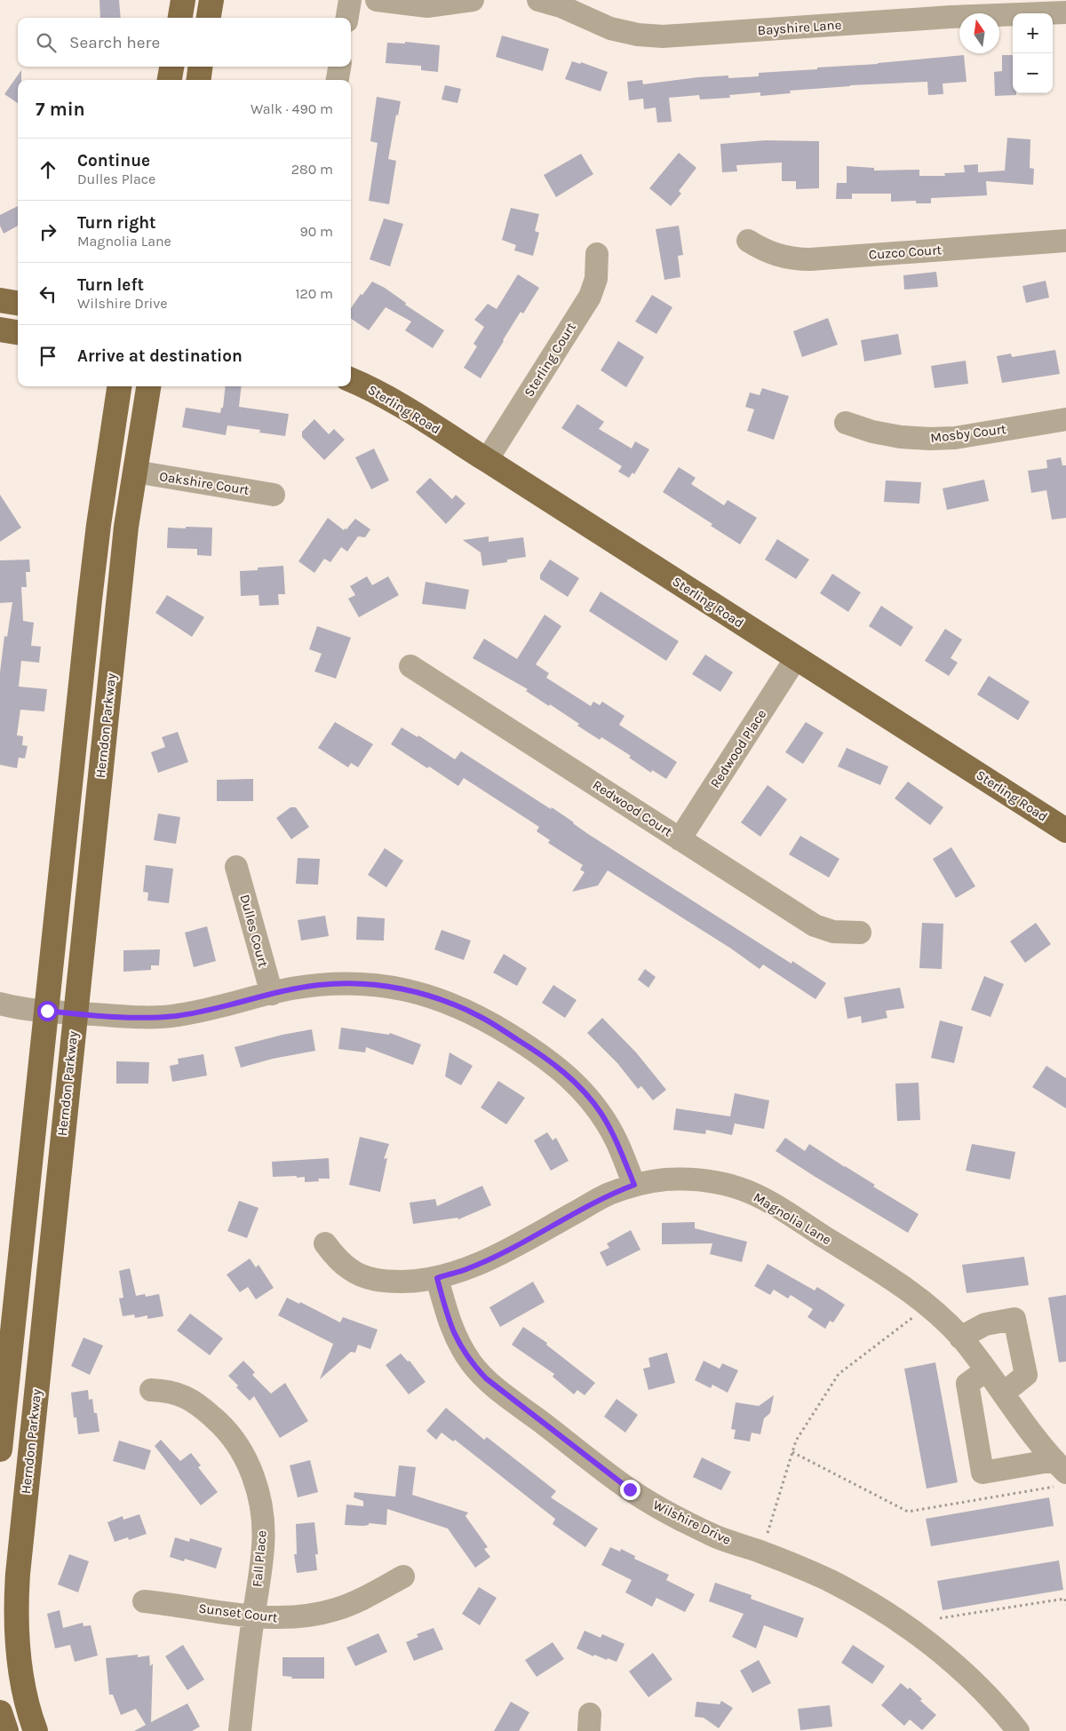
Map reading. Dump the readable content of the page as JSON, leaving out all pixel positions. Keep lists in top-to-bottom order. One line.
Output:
{"streets":{"main road":["Sterling Road","Herndon Parkway"],"street":["Bayshire Lane","Cuzco Court","Sterling Court","Mosby Court","Oakshire Court","Redwood Place","Redwood Court","Dulles Court","Magnolia Lane","Wilshire Drive","Fall Place","Sunset Court"]},"crossings":[["Sterling Court","Sterling Road"],["Sterling Road","Redwood Place"],["Oakshire Court","Herndon Parkway"],["Redwood Place","Redwood Court"],["Magnolia Lane","Wilshire Drive"],["Fall Place","Sunset Court"]],"north":"top","page":{"map_buttons":["+","−"],"search":"Search here","heading":["7 min","Walk · 490 m"],"list":[["Continue","Dulles Place","280 m"],["Turn right","Magnolia Lane","90 m"],["Turn left","Wilshire Drive","120 m"],"Arrive at destination"]}}
